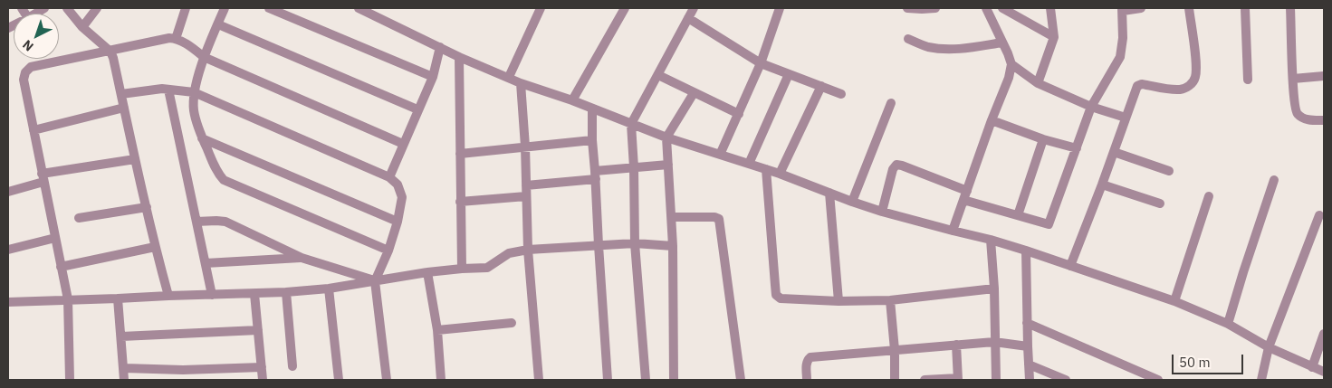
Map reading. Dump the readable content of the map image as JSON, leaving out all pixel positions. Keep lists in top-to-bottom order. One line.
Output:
{"scale_bar":"50 m","north":"bottom left"}
